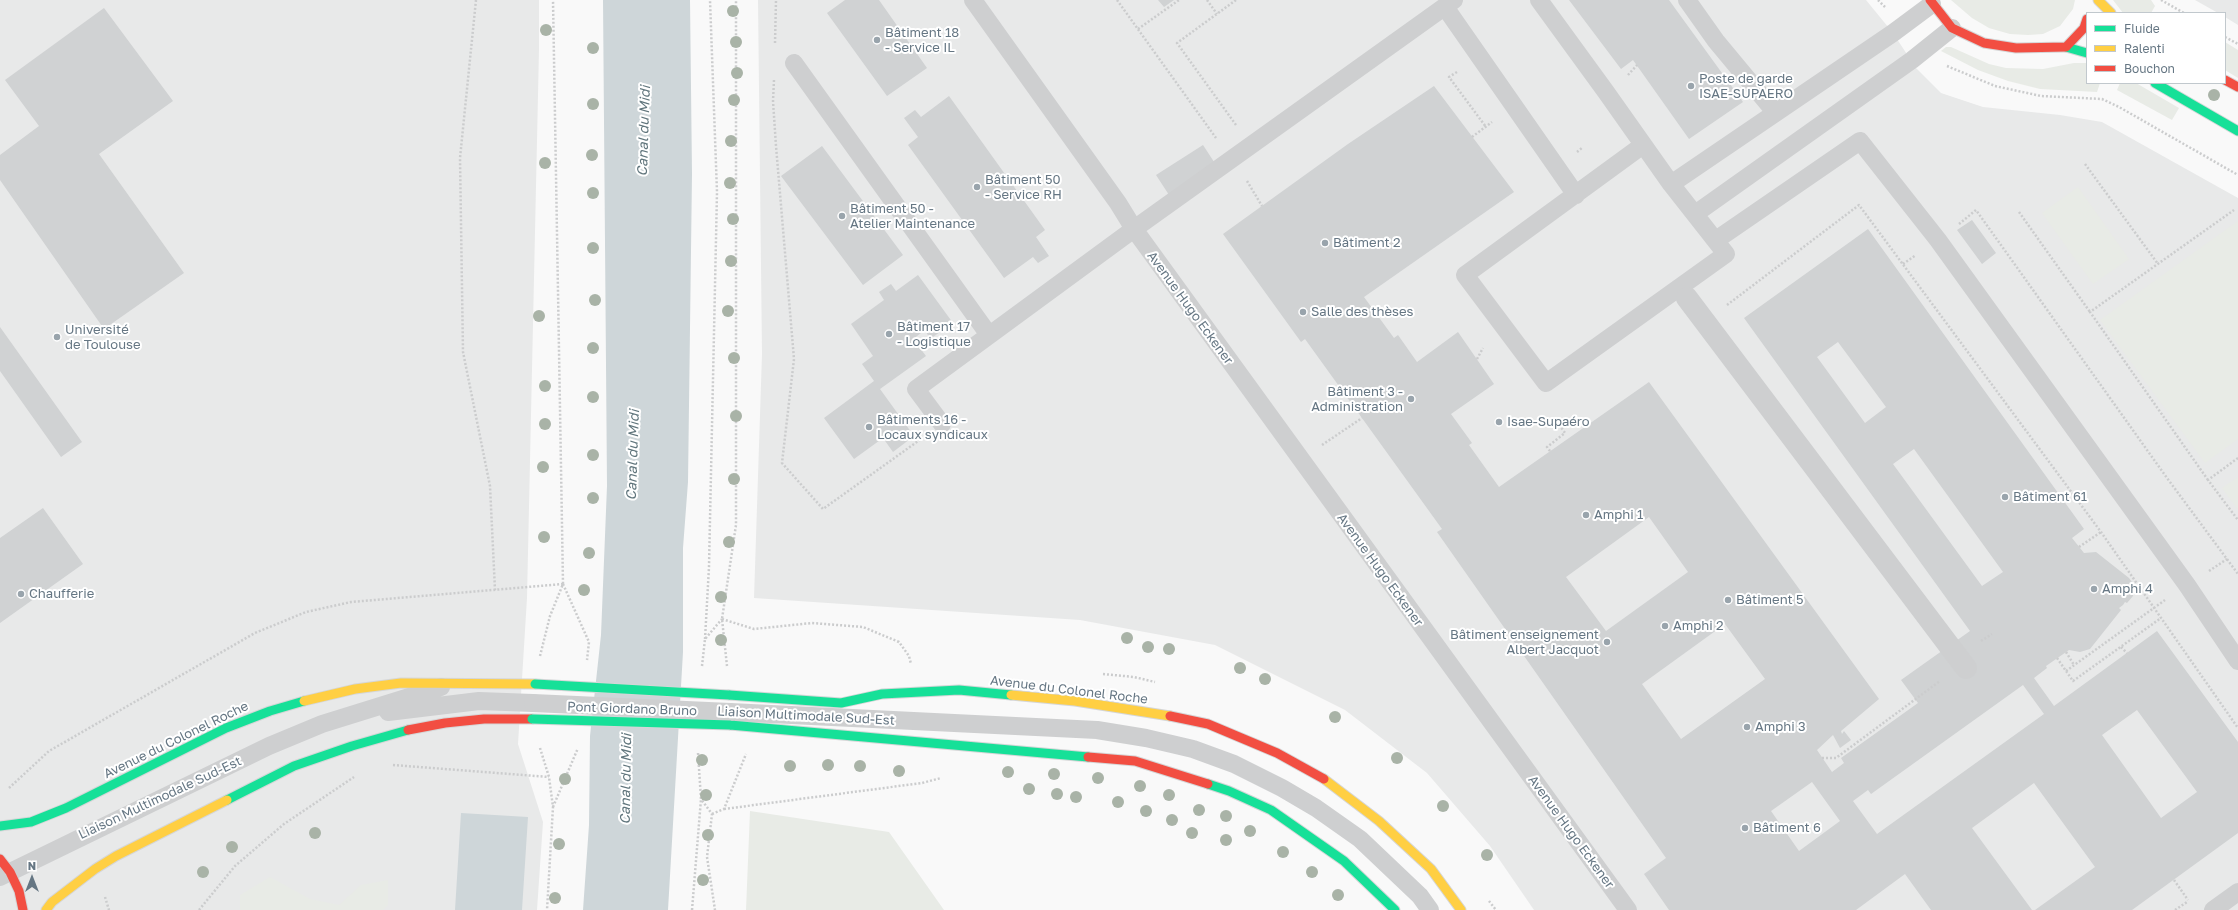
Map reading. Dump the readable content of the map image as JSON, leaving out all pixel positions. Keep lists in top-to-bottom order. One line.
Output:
{"streets":{"street":["Avenue du Colonel Roche","Pont Giordano Bruno"],"lane":["Avenue Hugo Eckener","Liaison Multimodale Sud-Est"]},"crossings":[["Avenue du Colonel Roche","Pont Giordano Bruno"],["Avenue du Colonel Roche","Liaison Multimodale Sud-Est"],["Pont Giordano Bruno","Liaison Multimodale Sud-Est"]],"water":["Canal du Midi"],"places":["Bâtiment 18 - Service IL","Poste de garde ISAE-SUPAERO","Bâtiment 50 - Service RH","Bâtiment 50 - Atelier Maintenance","Bâtiment 2","Salle des thèses","Bâtiment 17 - Logistique","Université de Toulouse","Bâtiment 3 - Administration","Isae-Supaéro","Bâtiments 16 - Locaux syndicaux","Bâtiment 61","Amphi 1","Amphi 4","Chaufferie","Bâtiment 5","Amphi 2","Bâtiment enseignement Albert Jacquot","Amphi 3","Bâtiment 6"],"legend":["Fluide","Ralenti","Bouchon"],"north":"top"}
